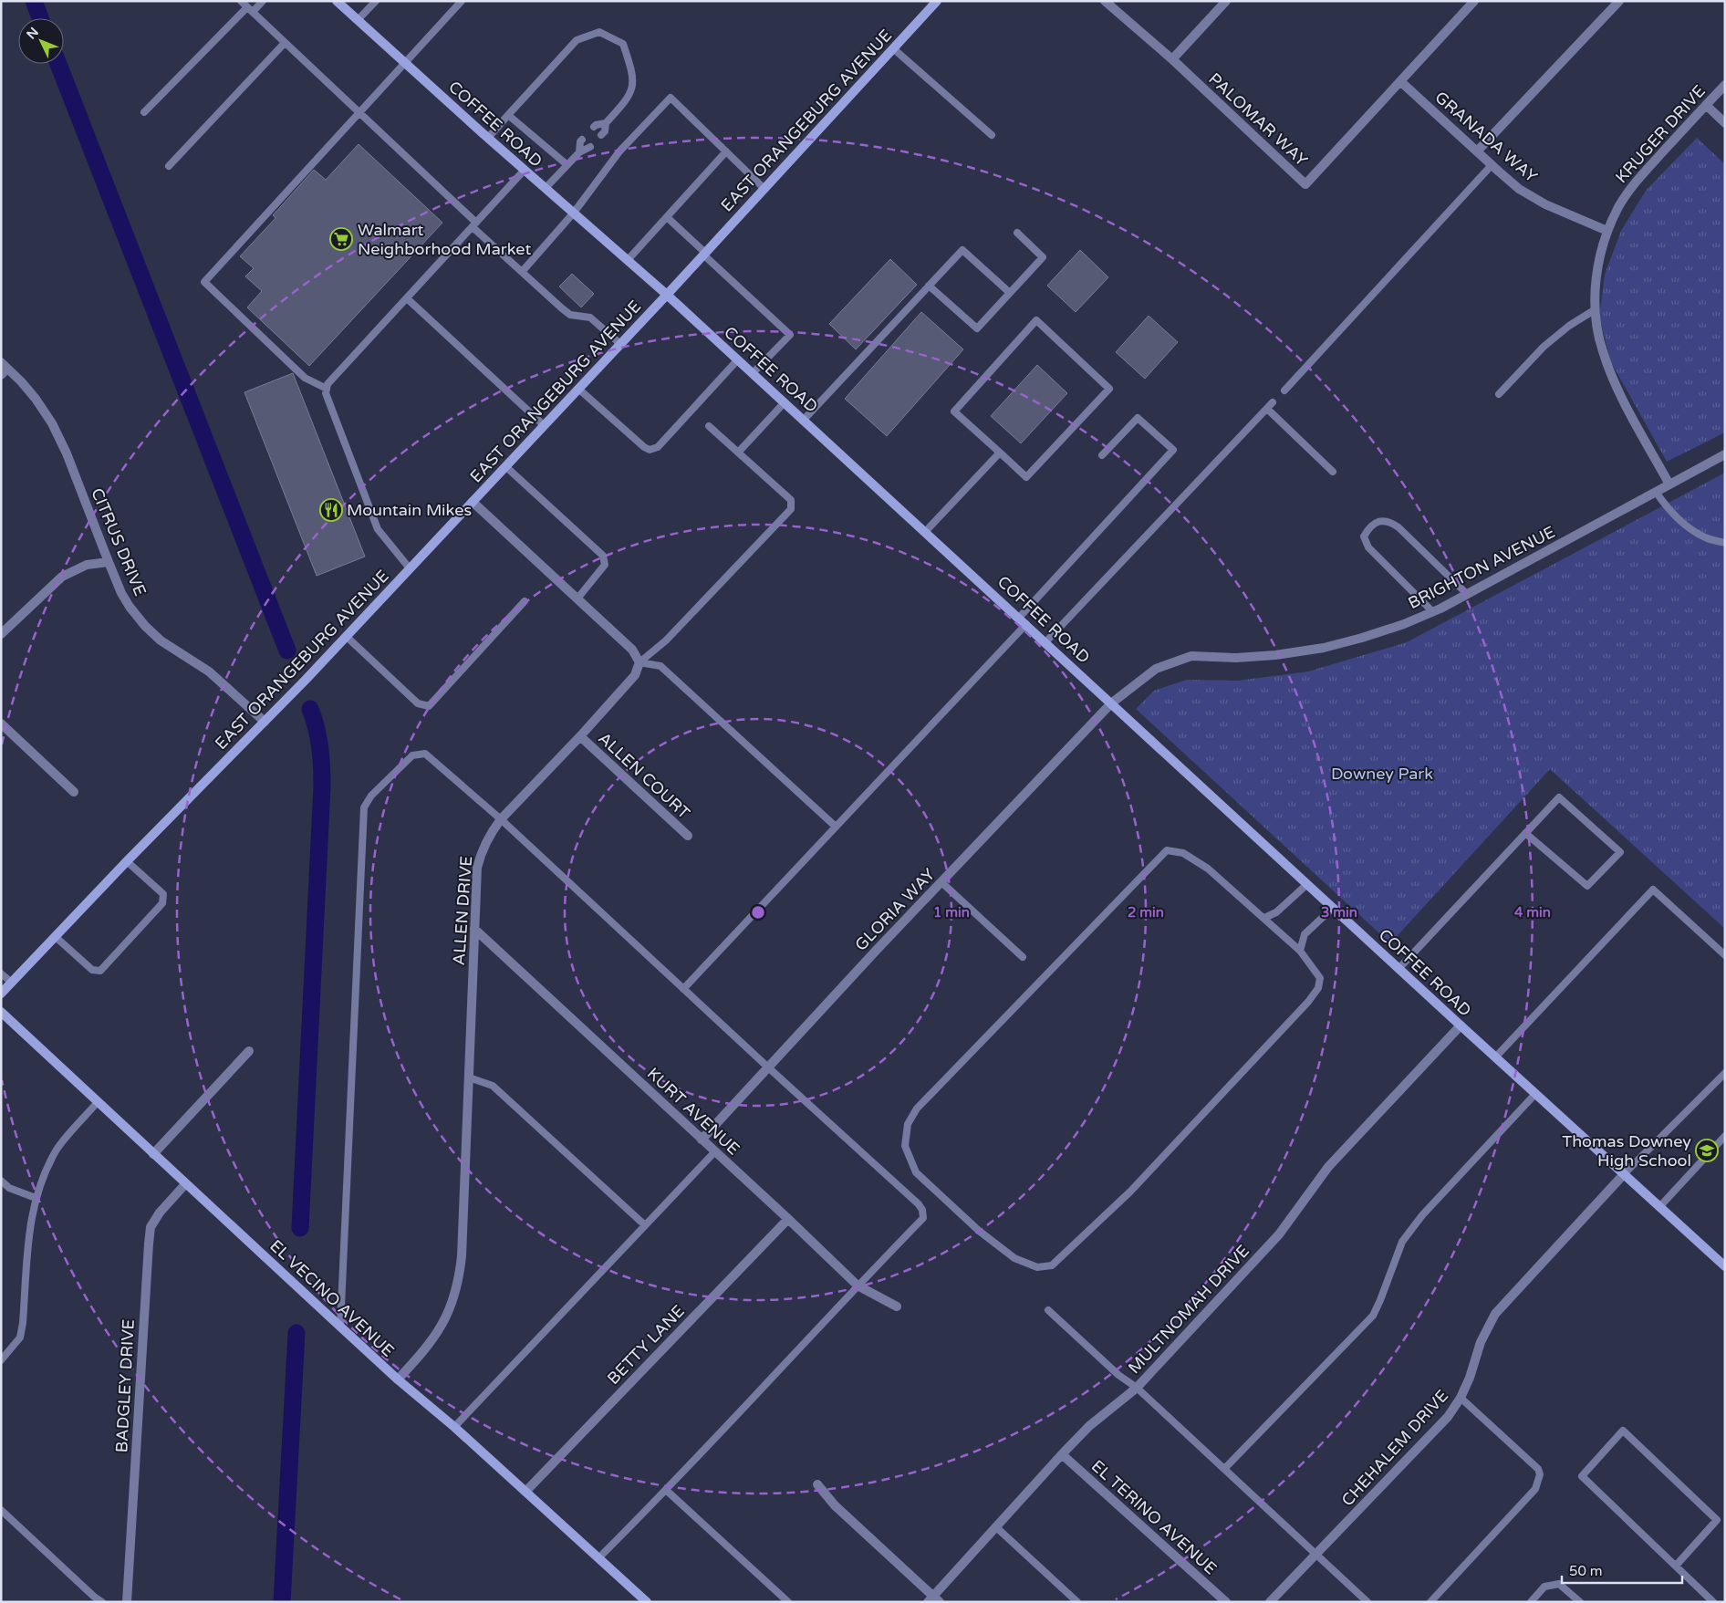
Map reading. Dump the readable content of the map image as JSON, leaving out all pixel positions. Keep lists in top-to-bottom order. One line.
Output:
{"streets":{"street":["PALOMAR WAY","EAST ORANGEBURG AVENUE","COFFEE ROAD","KRUGER DRIVE","GRANADA WAY","CITRUS DRIVE","BRIGHTON AVENUE","ALLEN COURT","GLORIA WAY","ALLEN DRIVE","KURT AVENUE","EL VECINO AVENUE","MULTNOMAH DRIVE","BETTY LANE","BADGLEY DRIVE","CHEHALEM DRIVE","EL TERINO AVENUE"]},"crossings":[["PALOMAR WAY","GRANADA WAY"],["EAST ORANGEBURG AVENUE","COFFEE ROAD"],["EAST ORANGEBURG AVENUE","CITRUS DRIVE"],["COFFEE ROAD","BRIGHTON AVENUE"],["COFFEE ROAD","GLORIA WAY"],["COFFEE ROAD","MULTNOMAH DRIVE"],["COFFEE ROAD","CHEHALEM DRIVE"],["KRUGER DRIVE","GRANADA WAY"],["KRUGER DRIVE","BRIGHTON AVENUE"],["BRIGHTON AVENUE","GLORIA WAY"],["ALLEN COURT","ALLEN DRIVE"],["GLORIA WAY","KURT AVENUE"],["ALLEN DRIVE","KURT AVENUE"],["ALLEN DRIVE","EL VECINO AVENUE"],["KURT AVENUE","BETTY LANE"],["EL VECINO AVENUE","BETTY LANE"],["EL VECINO AVENUE","BADGLEY DRIVE"],["MULTNOMAH DRIVE","EL TERINO AVENUE"]],"parks":["Downey Park"],"places":{"supermarket":["Walmart Neighborhood Market"],"restaurant":["Mountain Mikes"],"school or university":["Thomas Downey High School"]},"scale_bar":"50 m","north":"top left","rings":["1 min","2 min","3 min","4 min"]}
